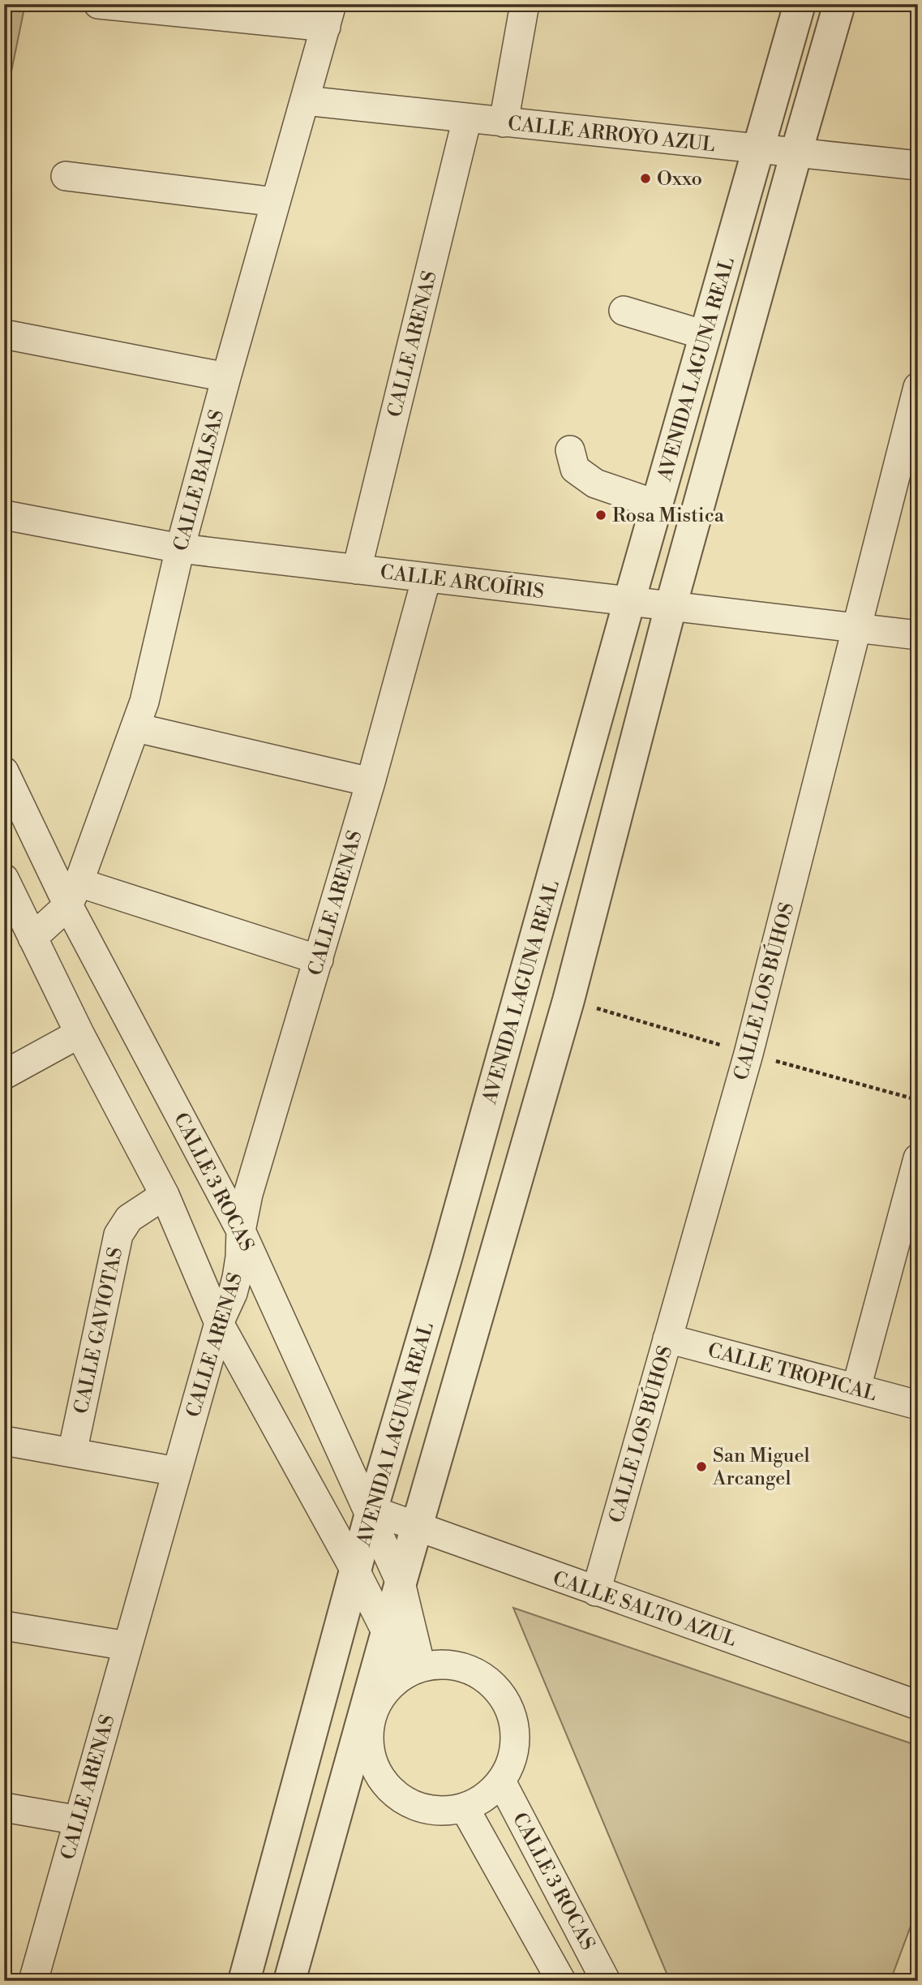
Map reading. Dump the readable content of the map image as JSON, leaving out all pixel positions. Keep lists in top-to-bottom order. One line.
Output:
{"streets":{"street":["CALLE ARROYO AZUL","CALLE ARENAS","AVENIDA LAGUNA REAL","CALLE BALSAS","CALLE ARCOÍRIS","CALLE LOS BÚHOS","CALLE 3 ROCAS","CALLE GAVIOTAS","CALLE TROPICAL","CALLE SALTO AZUL"]},"crossings":[["CALLE ARROYO AZUL","CALLE ARENAS"],["CALLE ARROYO AZUL","AVENIDA LAGUNA REAL"],["CALLE ARROYO AZUL","CALLE BALSAS"],["CALLE ARENAS","CALLE ARCOÍRIS"],["CALLE ARENAS","CALLE 3 ROCAS"],["AVENIDA LAGUNA REAL","CALLE ARCOÍRIS"],["AVENIDA LAGUNA REAL","CALLE 3 ROCAS"],["AVENIDA LAGUNA REAL","CALLE SALTO AZUL"],["CALLE BALSAS","CALLE ARCOÍRIS"],["CALLE BALSAS","CALLE 3 ROCAS"],["CALLE ARCOÍRIS","CALLE LOS BÚHOS"],["CALLE LOS BÚHOS","CALLE TROPICAL"],["CALLE LOS BÚHOS","CALLE SALTO AZUL"],["CALLE 3 ROCAS","CALLE SALTO AZUL"]],"places":["Oxxo","Rosa Mistica","San Miguel Arcangel"]}
